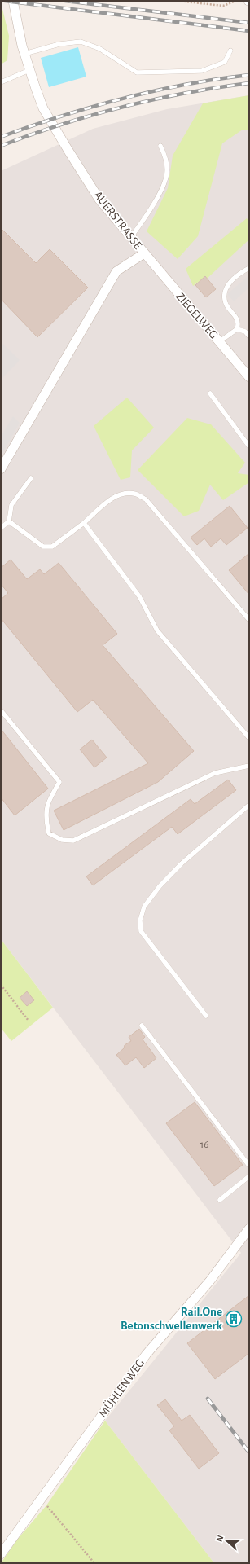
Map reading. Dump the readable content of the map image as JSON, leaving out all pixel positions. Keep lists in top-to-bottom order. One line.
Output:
{"streets":{"street":["AUERSTRASSE","ZIEGELWEG","MÜHLENWEG"]},"crossings":[["AUERSTRASSE","ZIEGELWEG"]],"places":{"building":["Rail.One Betonschwellenwerk"]},"house_numbers":["16"],"north":"left"}
